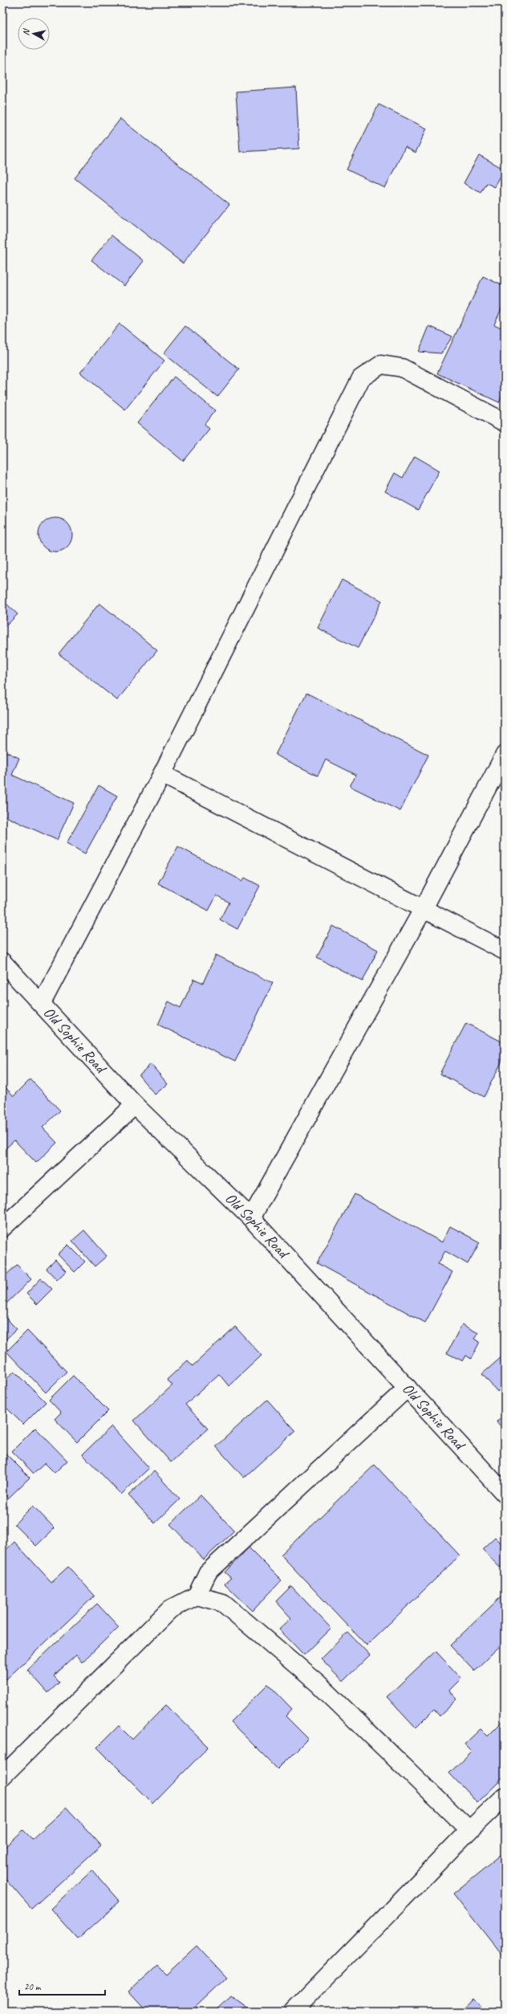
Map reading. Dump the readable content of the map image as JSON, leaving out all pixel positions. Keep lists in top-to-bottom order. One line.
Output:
{"streets":{"street":["Old Sophie Road"]},"scale_bar":"20 m","north":"left"}
